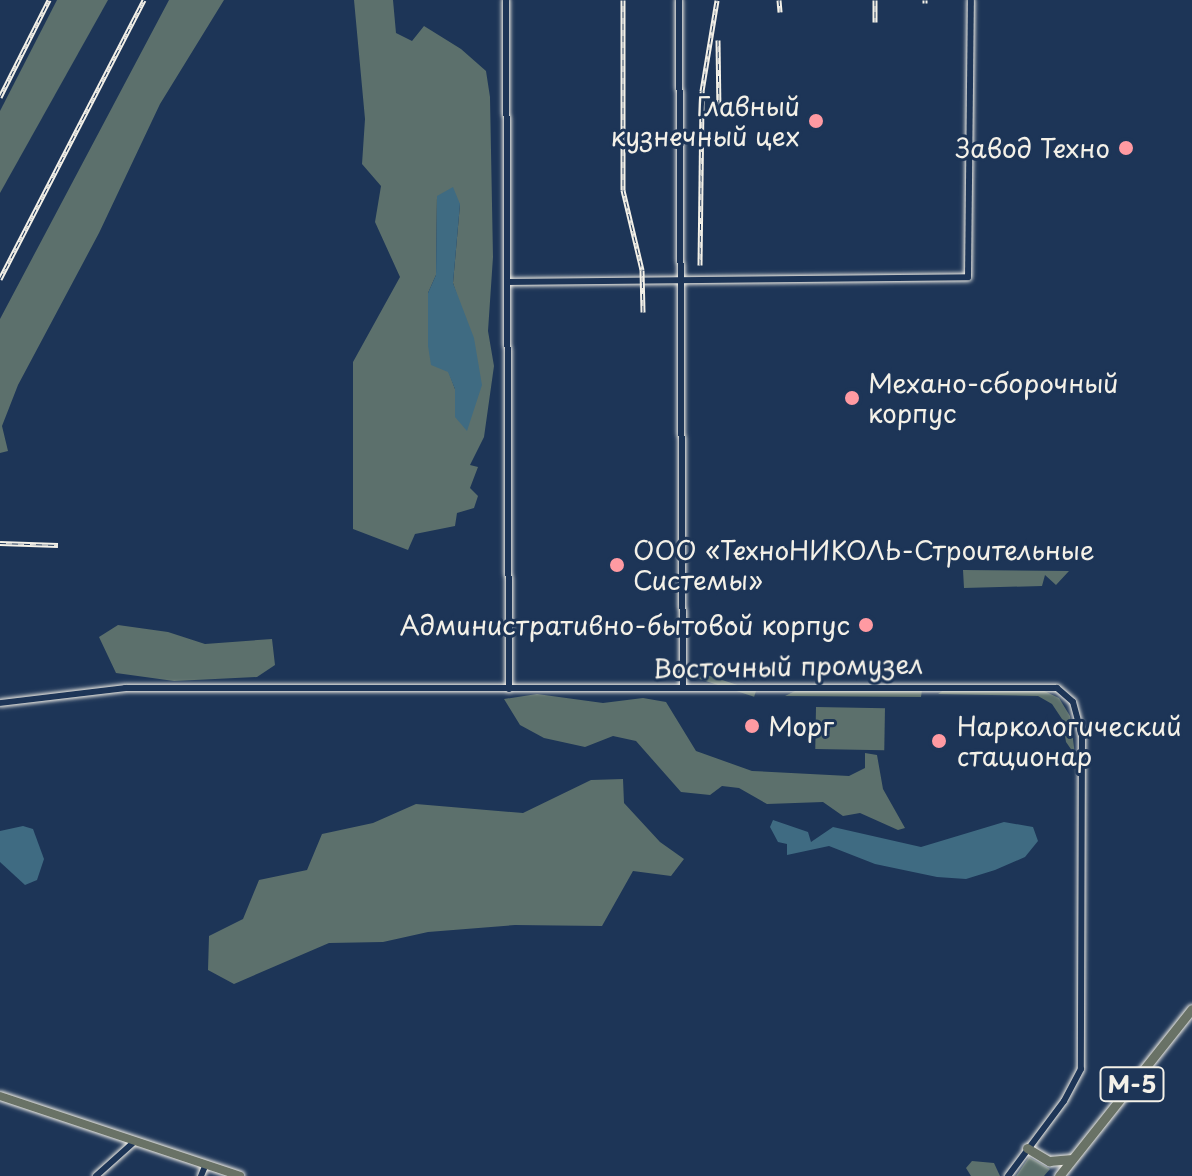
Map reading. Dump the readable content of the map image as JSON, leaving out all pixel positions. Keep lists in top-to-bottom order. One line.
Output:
{"streets":{"highway":["М-5"],"street":["Восточный промузел"]},"places":["Главный кузнечный цех","Завод Техно","Механо-сборочный корпус","ООО «ТехноНИКОЛЬ-Строительные Системы»","Административно-бытовой корпус","Морг","Наркологический стационар"]}
